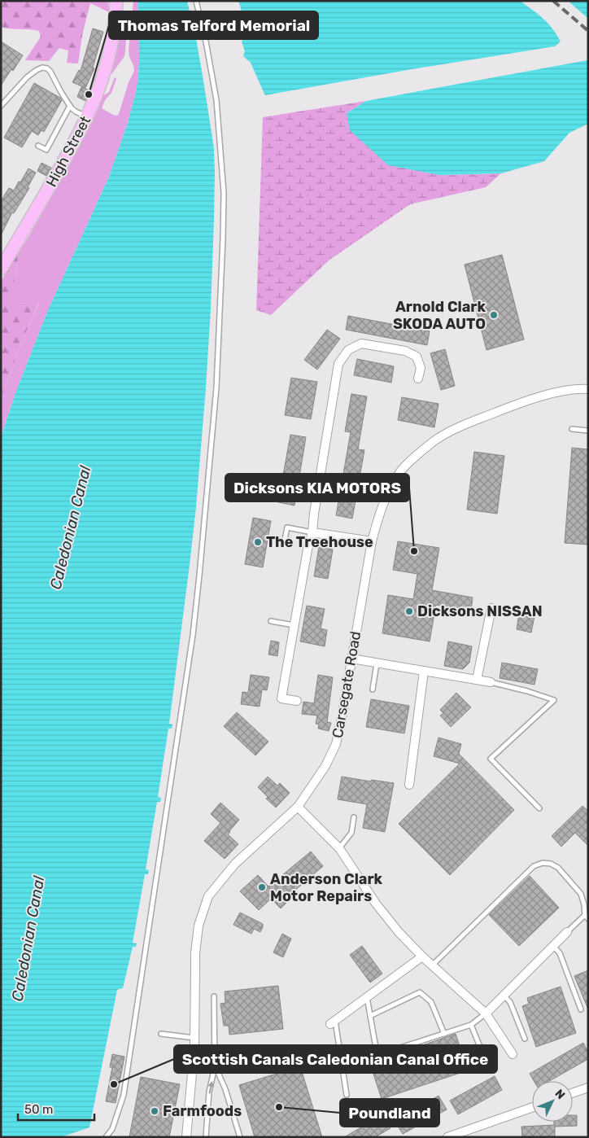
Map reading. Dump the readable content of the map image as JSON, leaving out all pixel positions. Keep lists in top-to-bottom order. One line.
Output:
{"streets":{"main road":["High Street"],"street":["Carsegate Road"]},"water":["Caledonian Canal"],"places":["Thomas Telford Memorial","Arnold Clark SKODA AUTO","The Treehouse","Dicksons KIA MOTORS","Dicksons NISSAN","Anderson Clark Motor Repairs","Scottish Canals Caledonian Canal Office","Poundland","Farmfoods"],"scale_bar":"50 m","north":"top right"}
